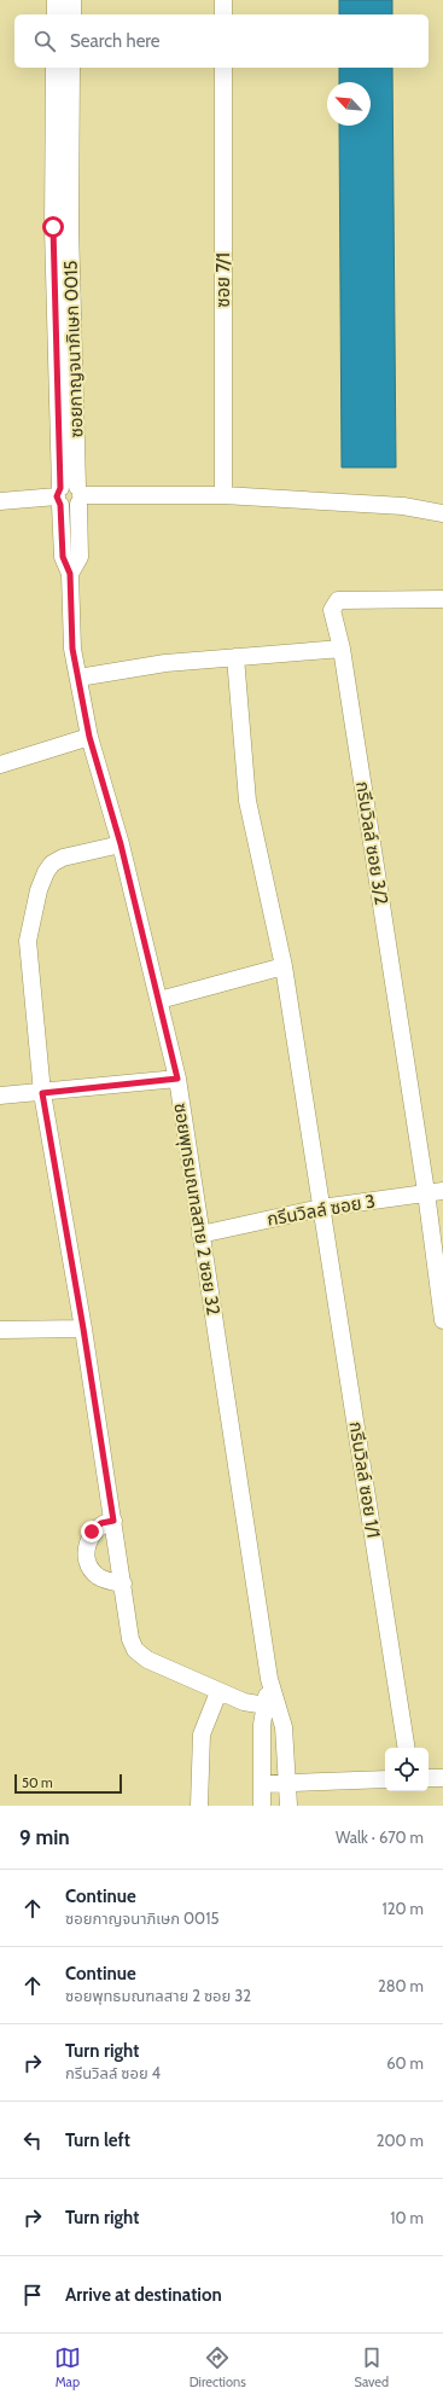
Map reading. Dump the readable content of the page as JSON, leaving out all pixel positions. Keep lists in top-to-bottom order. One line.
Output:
{"streets":{"street":["ซอย 7/1","ซอยกาญจนาภิเษก 0015","กรีนวิลล์ ซอย 3/2","ซอยพุทธมณฑลสาย 2 ซอย 32","กรีนวิลล์ ซอย 3","กรีนวิลล์ ซอย 1/1"]},"crossings":[["ซอยกาญจนาภิเษก 0015","ซอยพุทธมณฑลสาย 2 ซอย 32"],["กรีนวิลล์ ซอย 3/2","กรีนวิลล์ ซอย 3"],["ซอยพุทธมณฑลสาย 2 ซอย 32","กรีนวิลล์ ซอย 3"],["กรีนวิลล์ ซอย 3","กรีนวิลล์ ซอย 1/1"]],"scale_bar":"50 m","north":"top left","page":{"search":"Search here","scale":"50 m","heading":["9 min","Walk · 670 m"],"list":[["Continue","ซอยกาญจนาภิเษก 0015","120 m"],["Continue","ซอยพุทธมณฑลสาย 2 ซอย 32","280 m"],["Turn right","กรีนวิลล์ ซอย 4","60 m"],["Turn left","200 m"],["Turn right","10 m"],"Arrive at destination"],"nav":["Map","Directions","Saved"]}}
